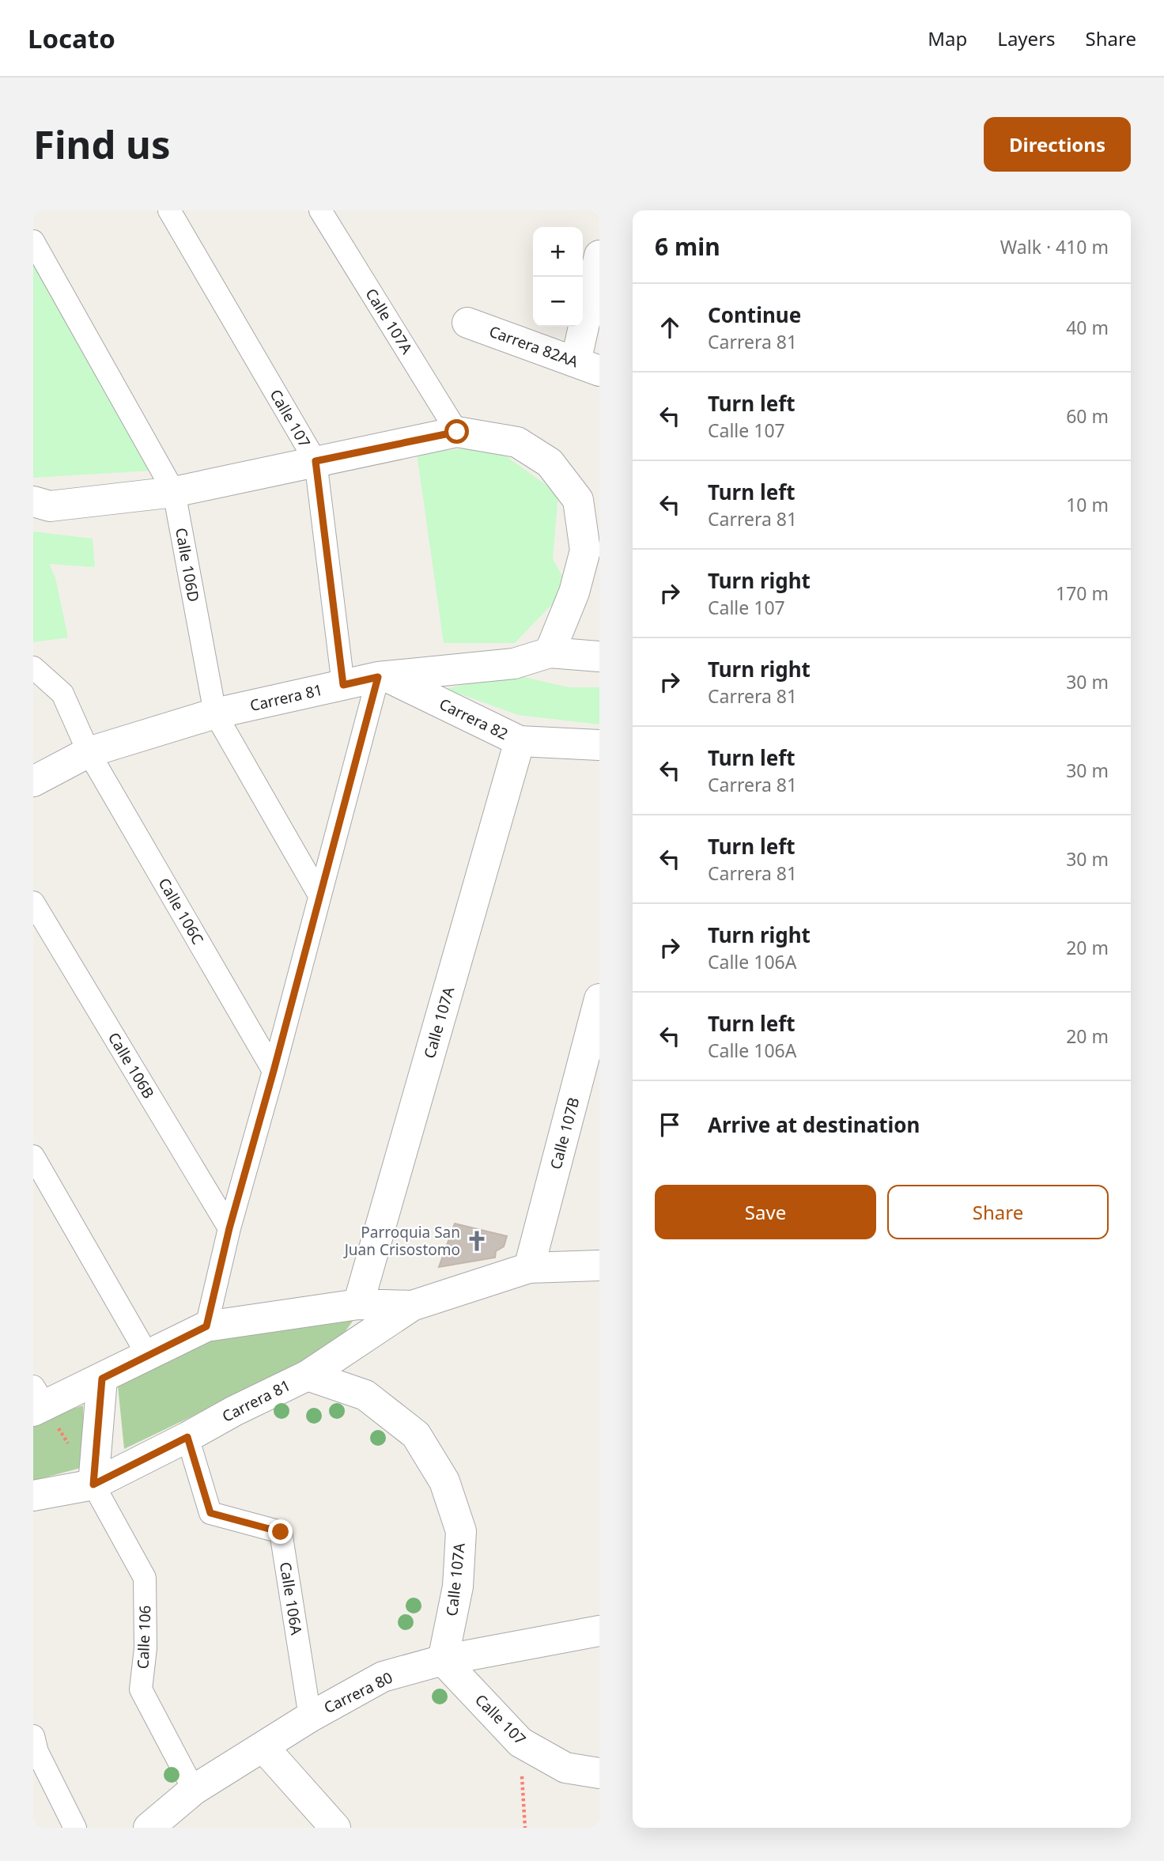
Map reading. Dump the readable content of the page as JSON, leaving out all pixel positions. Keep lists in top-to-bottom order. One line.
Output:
{"streets":{"street":["Calle 107A","Carrera 82AA","Calle 107","Calle 106D","Carrera 81","Carrera 82","Calle 106C","Calle 106B","Calle 107B","Calle 106A","Calle 106","Carrera 80"]},"crossings":[["Calle 107A","Calle 107"],["Calle 107A","Carrera 81"],["Calle 107A","Carrera 82"],["Calle 107A","Carrera 80"],["Calle 107","Carrera 81"],["Calle 107","Carrera 80"],["Calle 106D","Carrera 81"],["Carrera 81","Carrera 82"],["Carrera 81","Calle 106C"],["Carrera 81","Calle 107B"],["Carrera 81","Calle 106A"],["Carrera 81","Calle 106"],["Calle 106A","Carrera 80"],["Calle 106","Carrera 80"]],"places":{"church":["Parroquia San Juan Crisostomo"]},"page":{"header":"Locato","nav":["Map","Layers","Share"],"buttons":["Directions",["Save","Share"]],"title":"Find us","heading":["6 min","Walk · 410 m"],"map_buttons":["+","−"],"list":[["Continue","Carrera 81","40 m"],["Turn left","Calle 107","60 m"],["Turn left","Carrera 81","10 m"],["Turn right","Calle 107","170 m"],["Turn right","Carrera 81","30 m"],["Turn left","Carrera 81","30 m"],["Turn left","Carrera 81","30 m"],["Turn right","Calle 106A","20 m"],["Turn left","Calle 106A","20 m"],"Arrive at destination"]}}
